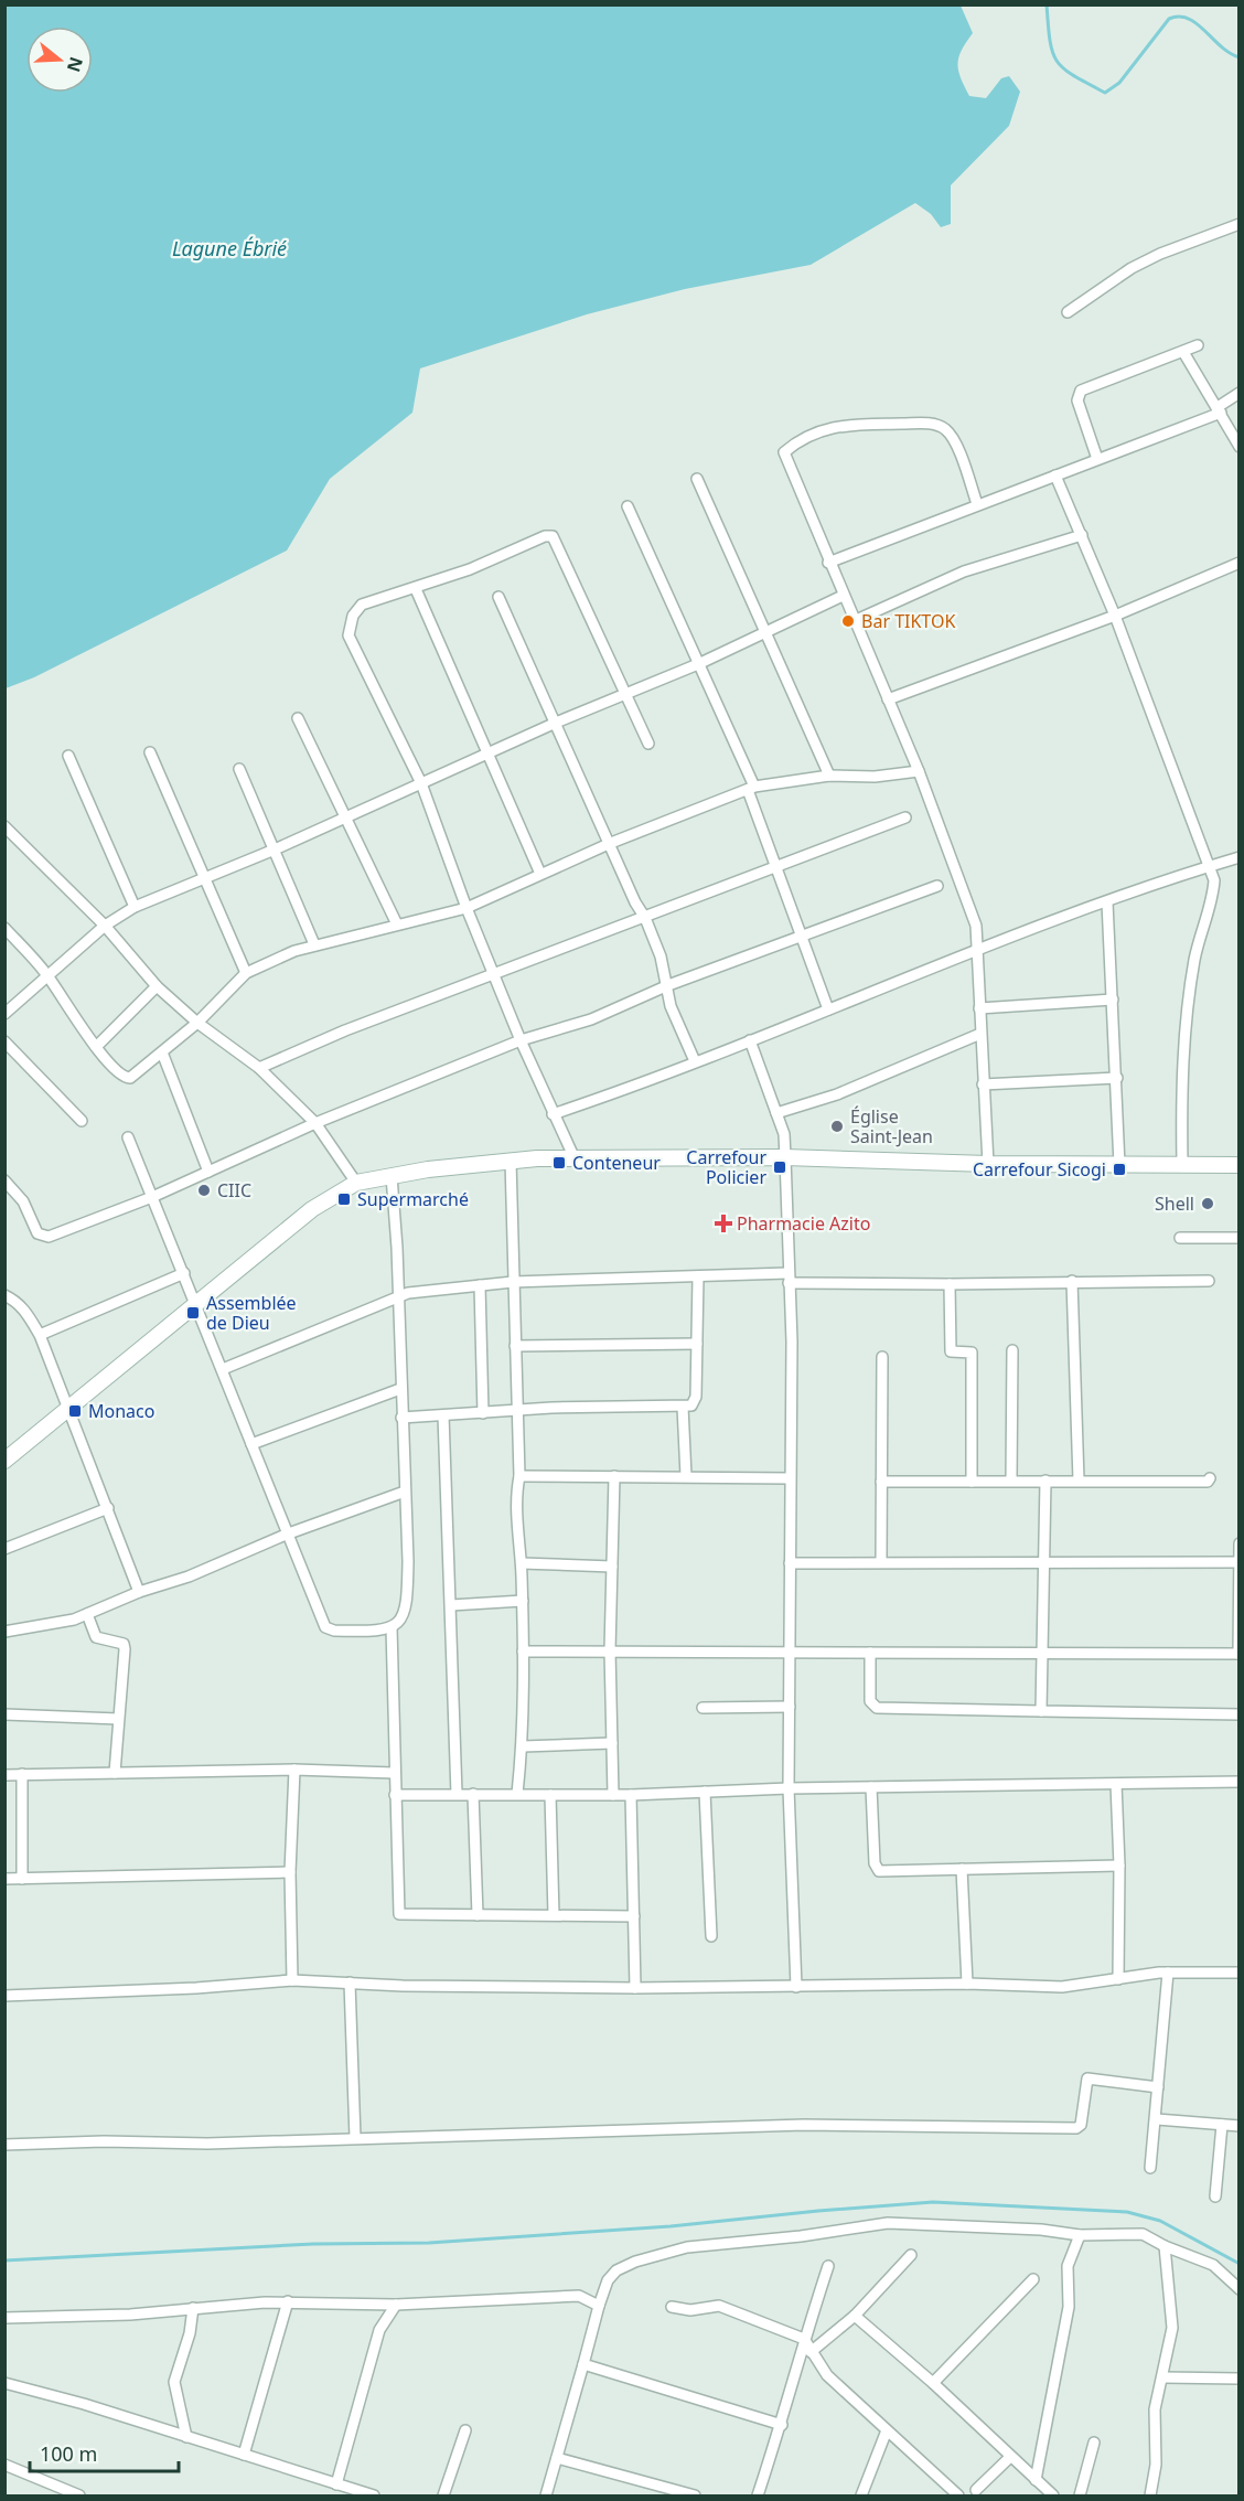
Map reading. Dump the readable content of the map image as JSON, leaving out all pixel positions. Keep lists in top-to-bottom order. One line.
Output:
{"water":["Lagune Ébrié"],"places":{"other":["Bar TIKTOK","Église Saint-Jean","CIIC","Shell"],"transit":["Conteneur","Carrefour Policier","Carrefour Sicogi","Supermarché","Assemblée de Dieu","Monaco"],"health":["Pharmacie Azito"]},"scale_bar":"100 m","north":"right"}
